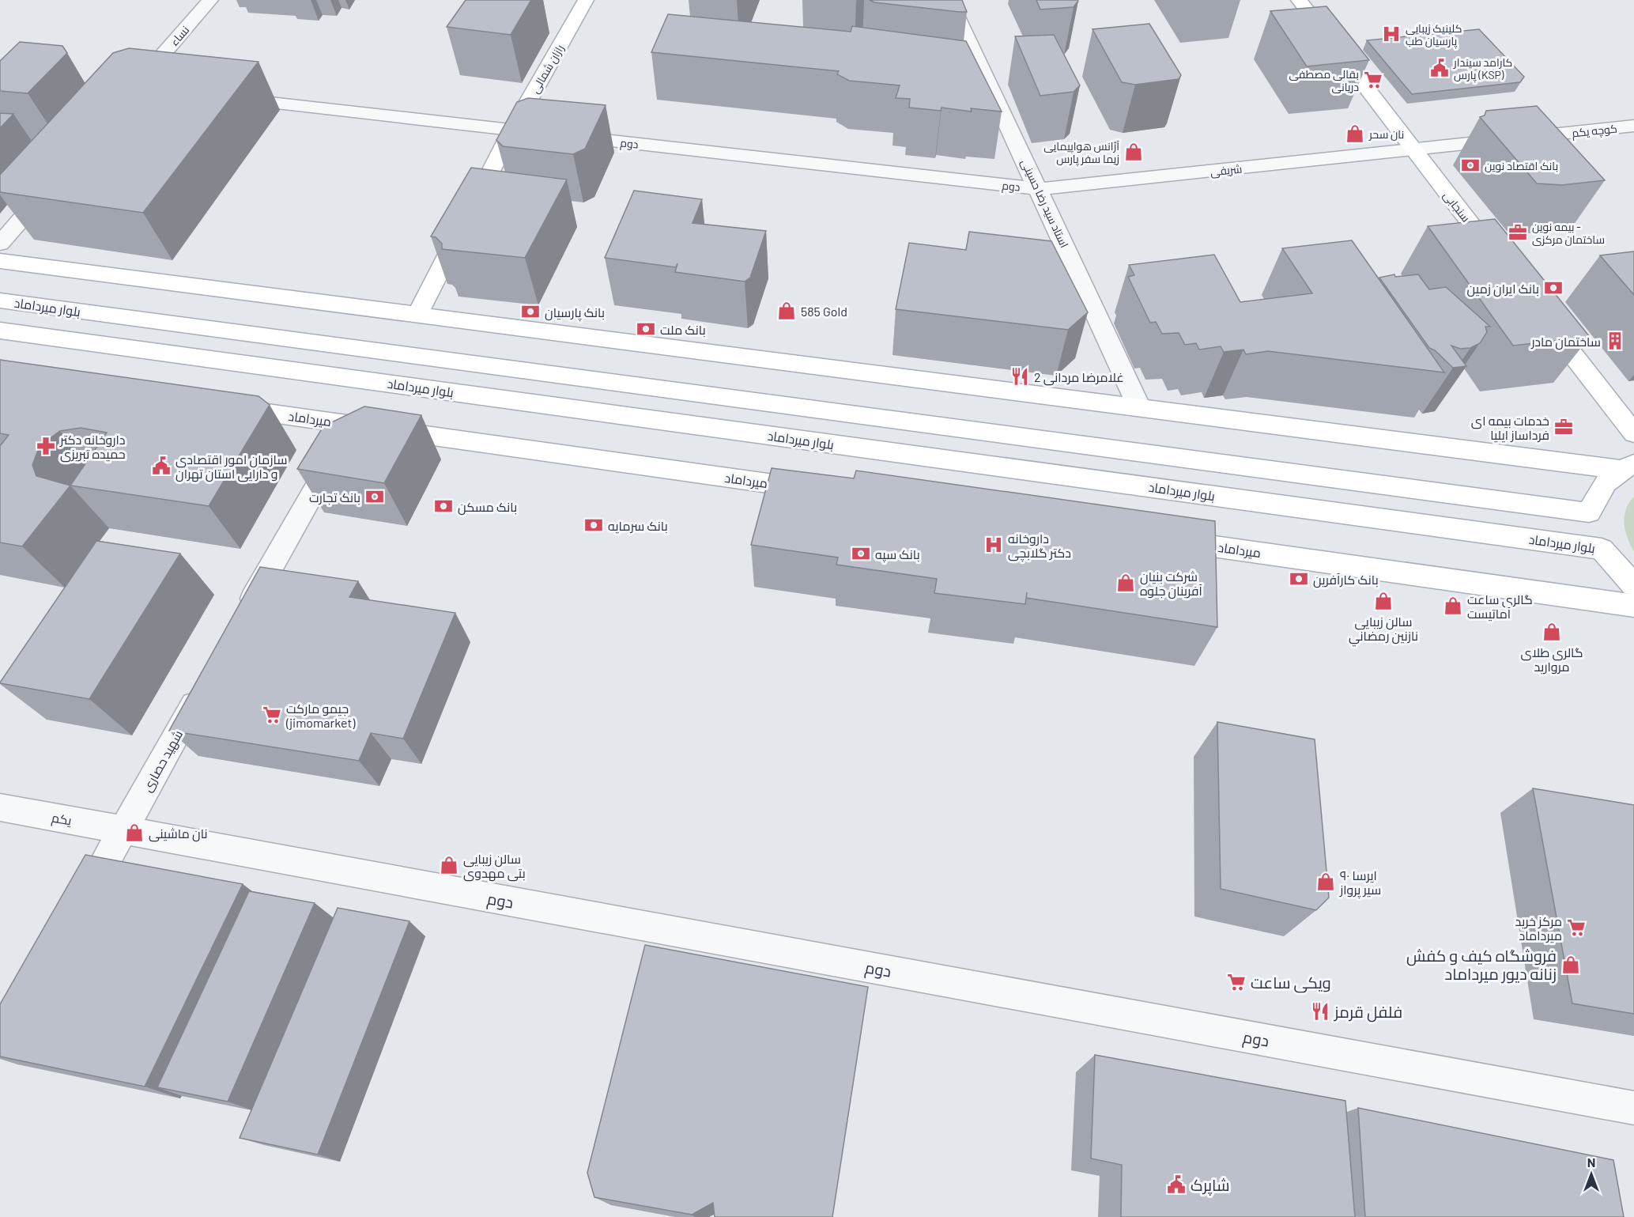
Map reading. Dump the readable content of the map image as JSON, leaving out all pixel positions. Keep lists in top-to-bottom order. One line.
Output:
{"streets":{"main road":["رازان شمالی","سنجابی","بلوار میرداماد","میرداماد"],"street":["نساء","کوچه یکم","دوم","شریفی","استاد سید رضا حسینی","شهید حصاری","یکم"]},"crossings":[["رازان شمالی","دوم"],["کوچه یکم","شریفی"],["کوچه یکم","سنجابی"],["دوم","شریفی"],["دوم","استاد سید رضا حسینی"],["دوم","شهید حصاری"],["دوم","یکم"],["شریفی","استاد سید رضا حسینی"],["شریفی","سنجابی"],["شهید حصاری","یکم"]],"places":{"hospital":["کلینیک زیبایی پارسیان طب","داروخانه دکتر گلابچی"],"public building":["کارامد سپندار پارس (KSP)","سازمان امور اقتصادی و دارایی استان تهران","شاپرک"],"supermarket":["بقالی مصطفی دریانی","جیمو مارکت (jimomarket)","مرکز خرید میرداماد","ویکی ساعت"],"shop":["نان سحر","آژانس هواپیمایی زیما سفر پارس","585 Gold","شرکت بنیان آفرینان جلوه","سالن زیبایی نازنين رمضاني","گالری ساعت آماتیست","گالری طلای مروارید","نان ماشینی","سالن زیبایی بتی مهدوی","ایرسا ۹۰ سیر پرواز","فروشگاه کیف و کفش زنانه دیور میرداماد"],"bank":["بانک اقتصاد نوین","بانک ایران زمین","بانک پارسیان","بانک ملت","بانک تجارت","بانک مسکن","بانک سرمایه","بانک سپه","بانک کارآفرین"],"office":["بیمه نوین - ساختمان مرکزی","خدمات بیمه ای فرداساز ایلیا"],"building":["ساختمان مادر"],"restaurant":["غلامرضا مردانی 2","فلفل قرمز"],"pharmacy":["داروخانه دکتر حمیده تبریزی"]},"north":"top"}
